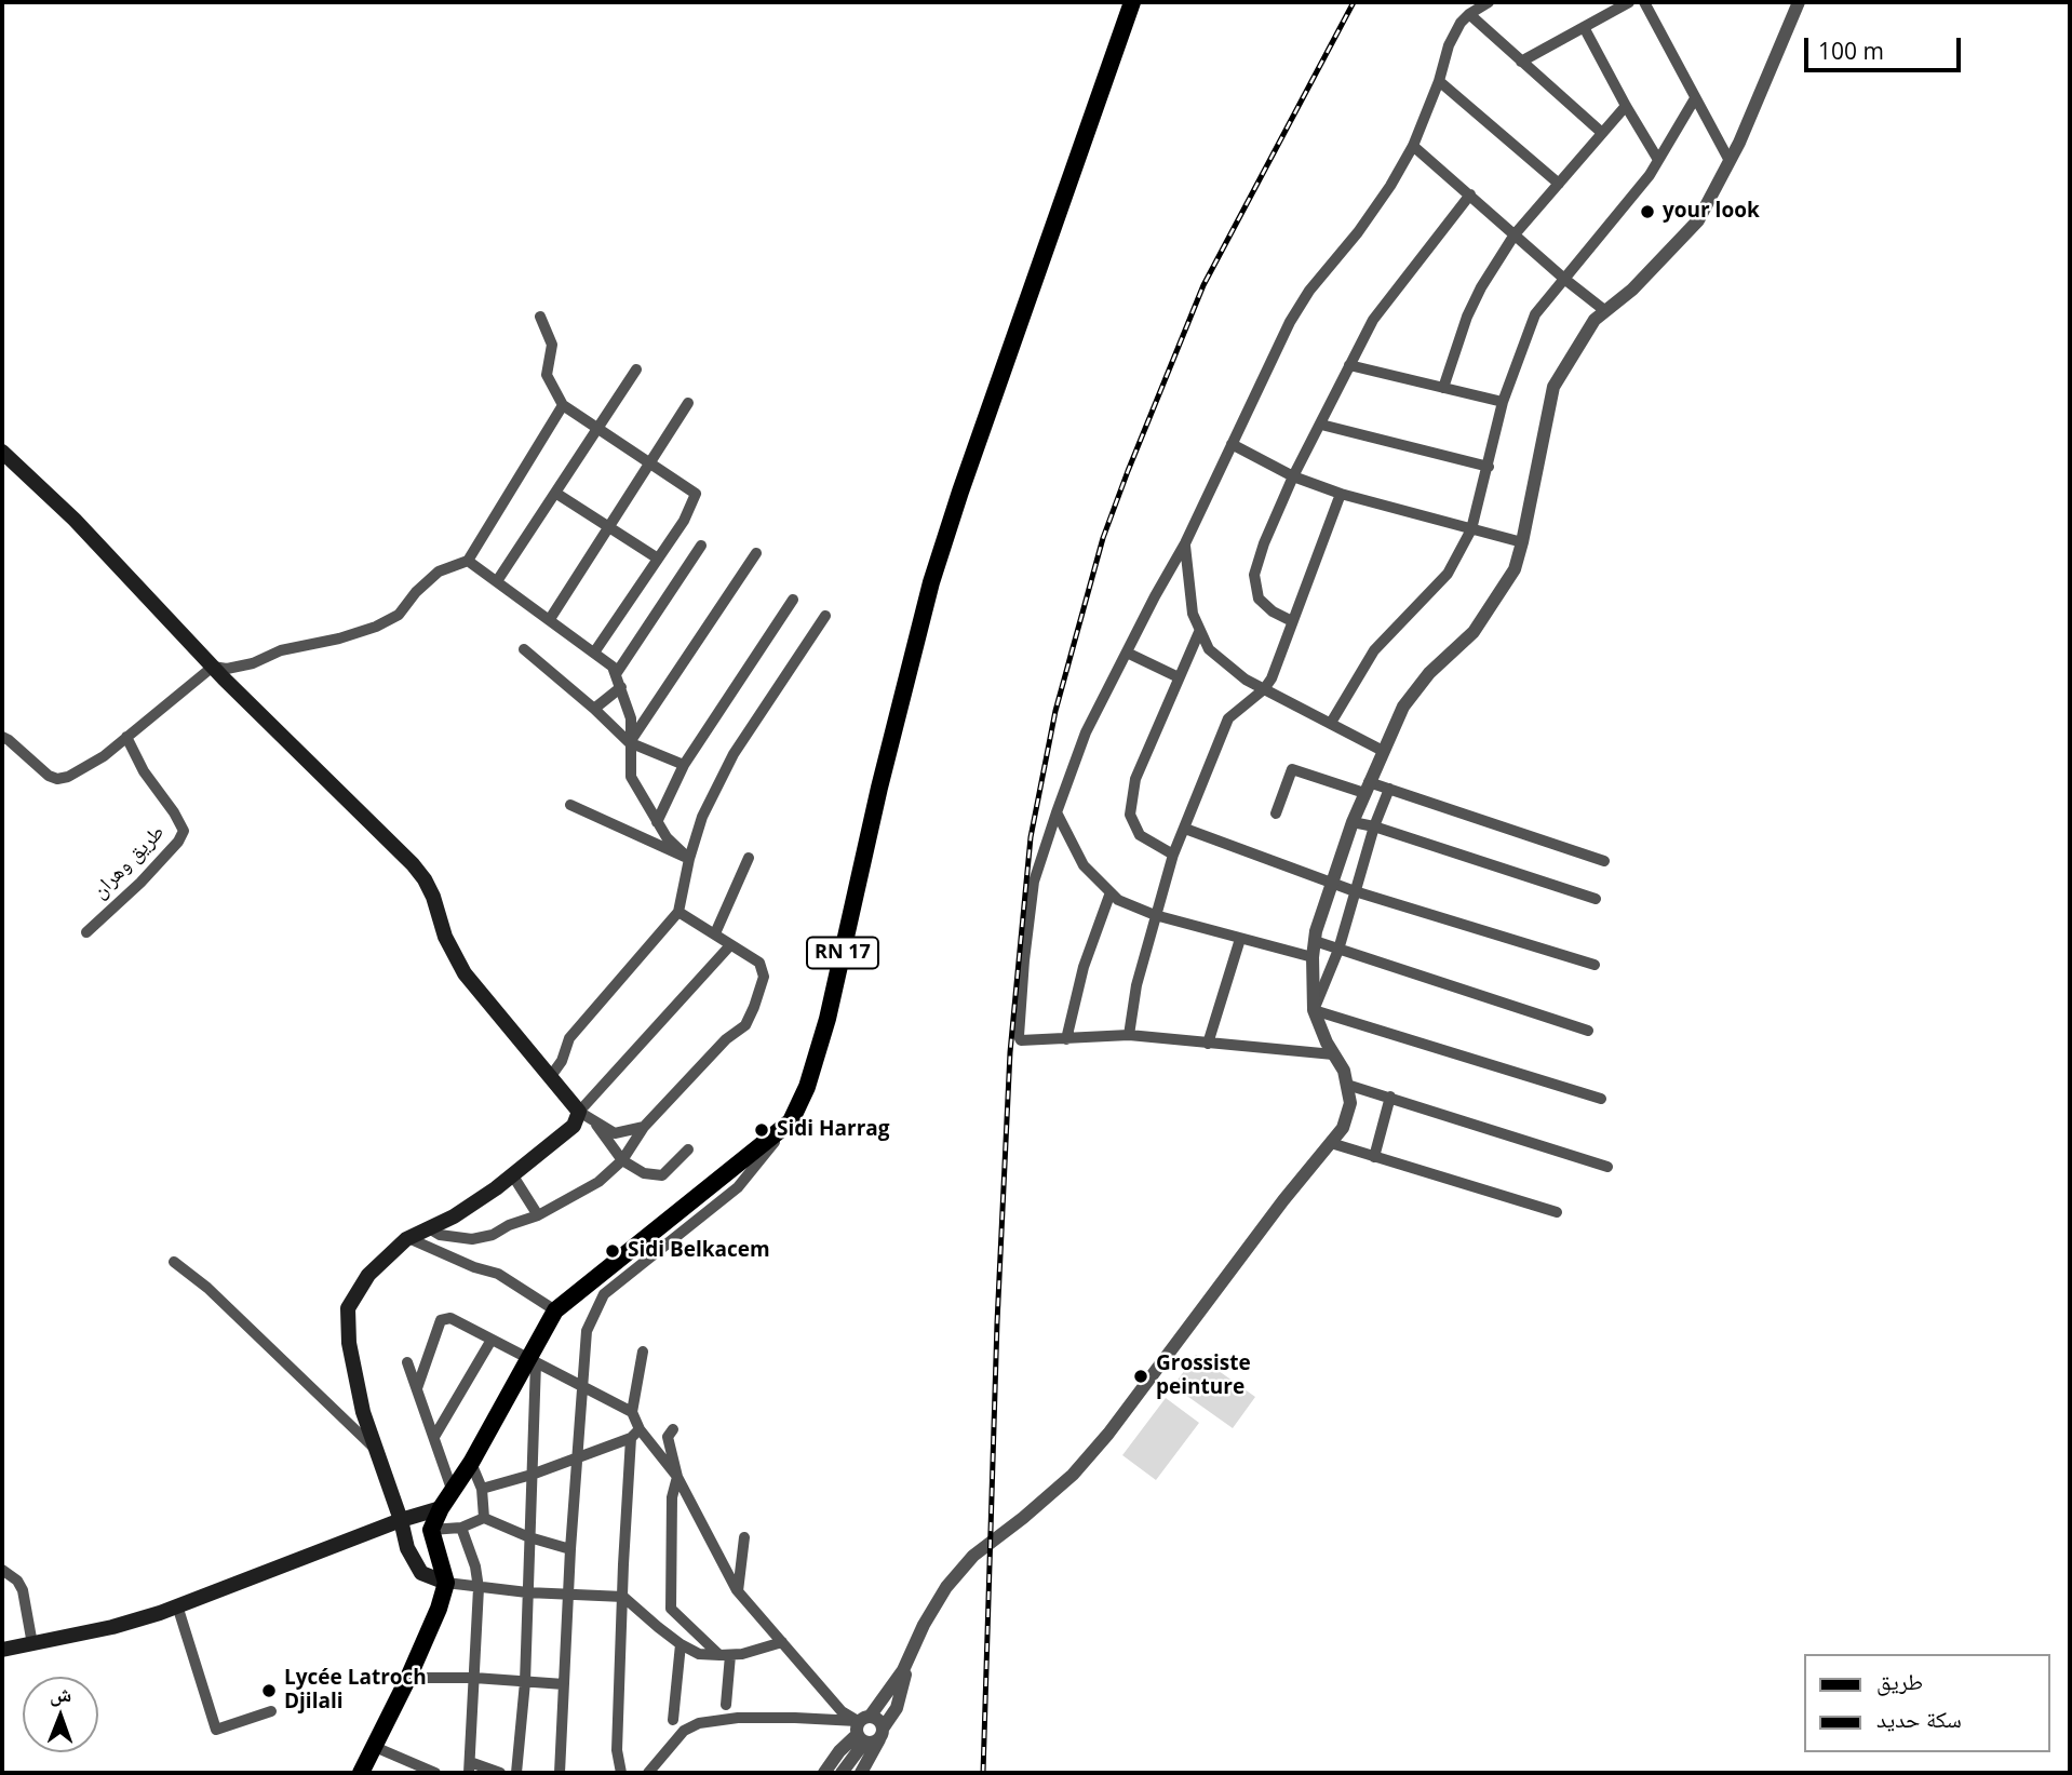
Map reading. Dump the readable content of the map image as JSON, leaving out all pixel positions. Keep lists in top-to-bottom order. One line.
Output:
{"streets":{"main road":["RN 17"],"street":["طريق وهران"]},"places":["your look","Sidi Harrag","Sidi Belkacem","Grossiste peinture","Lycée Latroch Djilali"],"legend":["طريق","سكة حديد"],"scale_bar":"100 m","north":"top"}
